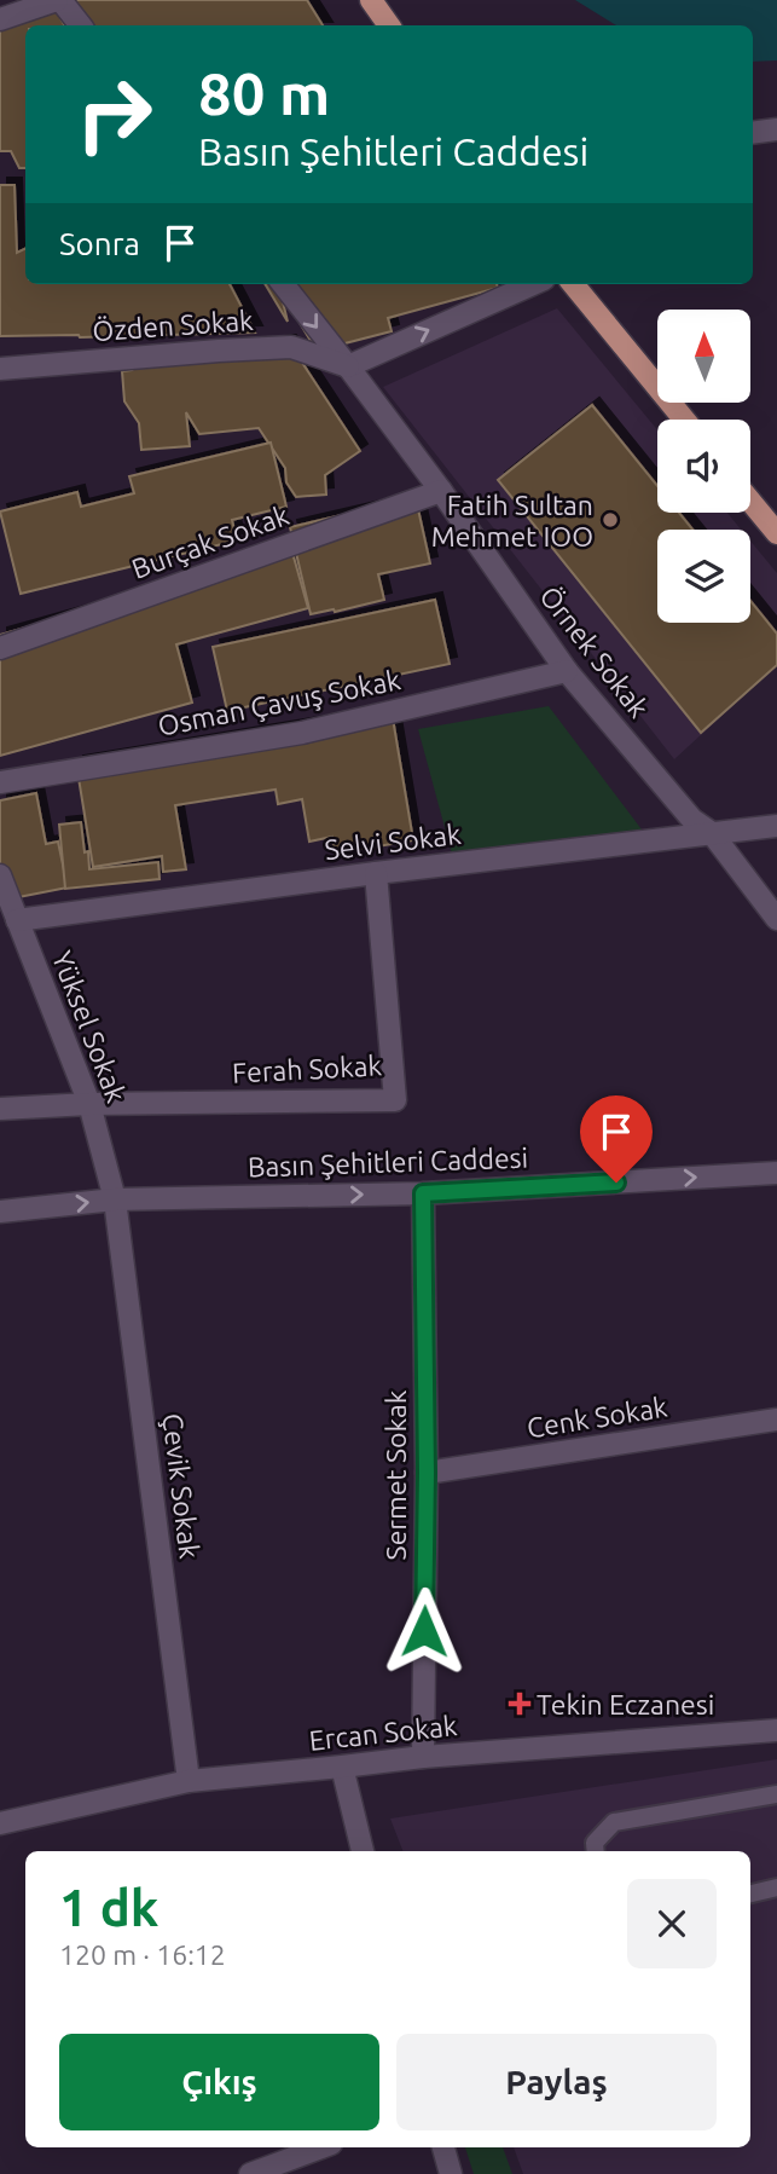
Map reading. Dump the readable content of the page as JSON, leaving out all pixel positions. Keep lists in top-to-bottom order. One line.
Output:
{"streets":{"street":["Özden Sokak","Burçak Sokak","Örnek Sokak","Osman Çavuş Sokak","Selvi Sokak","Yüksel Sokak","Ferah Sokak","Basın Şehitleri Caddesi","Cenk Sokak","Sermet Sokak","Çevik Sokak","Ercan Sokak"]},"crossings":[["Özden Sokak","Örnek Sokak"],["Burçak Sokak","Örnek Sokak"],["Örnek Sokak","Osman Çavuş Sokak"],["Örnek Sokak","Selvi Sokak"],["Selvi Sokak","Yüksel Sokak"],["Selvi Sokak","Ferah Sokak"],["Yüksel Sokak","Ferah Sokak"],["Yüksel Sokak","Basın Şehitleri Caddesi"],["Yüksel Sokak","Çevik Sokak"],["Basın Şehitleri Caddesi","Sermet Sokak"],["Basın Şehitleri Caddesi","Çevik Sokak"],["Cenk Sokak","Sermet Sokak"],["Sermet Sokak","Ercan Sokak"],["Çevik Sokak","Ercan Sokak"]],"one_way":["Basın Şehitleri Caddesi"],"places":{"other":["Fatih Sultan Mehmet IOO"],"health":["Tekin Eczanesi"]},"north":"top","page":{"turn":["80 m","Basın Şehitleri Caddesi"],"then":"Sonra","heading":["1 dk","120 m · 16:12"],"buttons":["Çıkış","Paylaş"]}}
